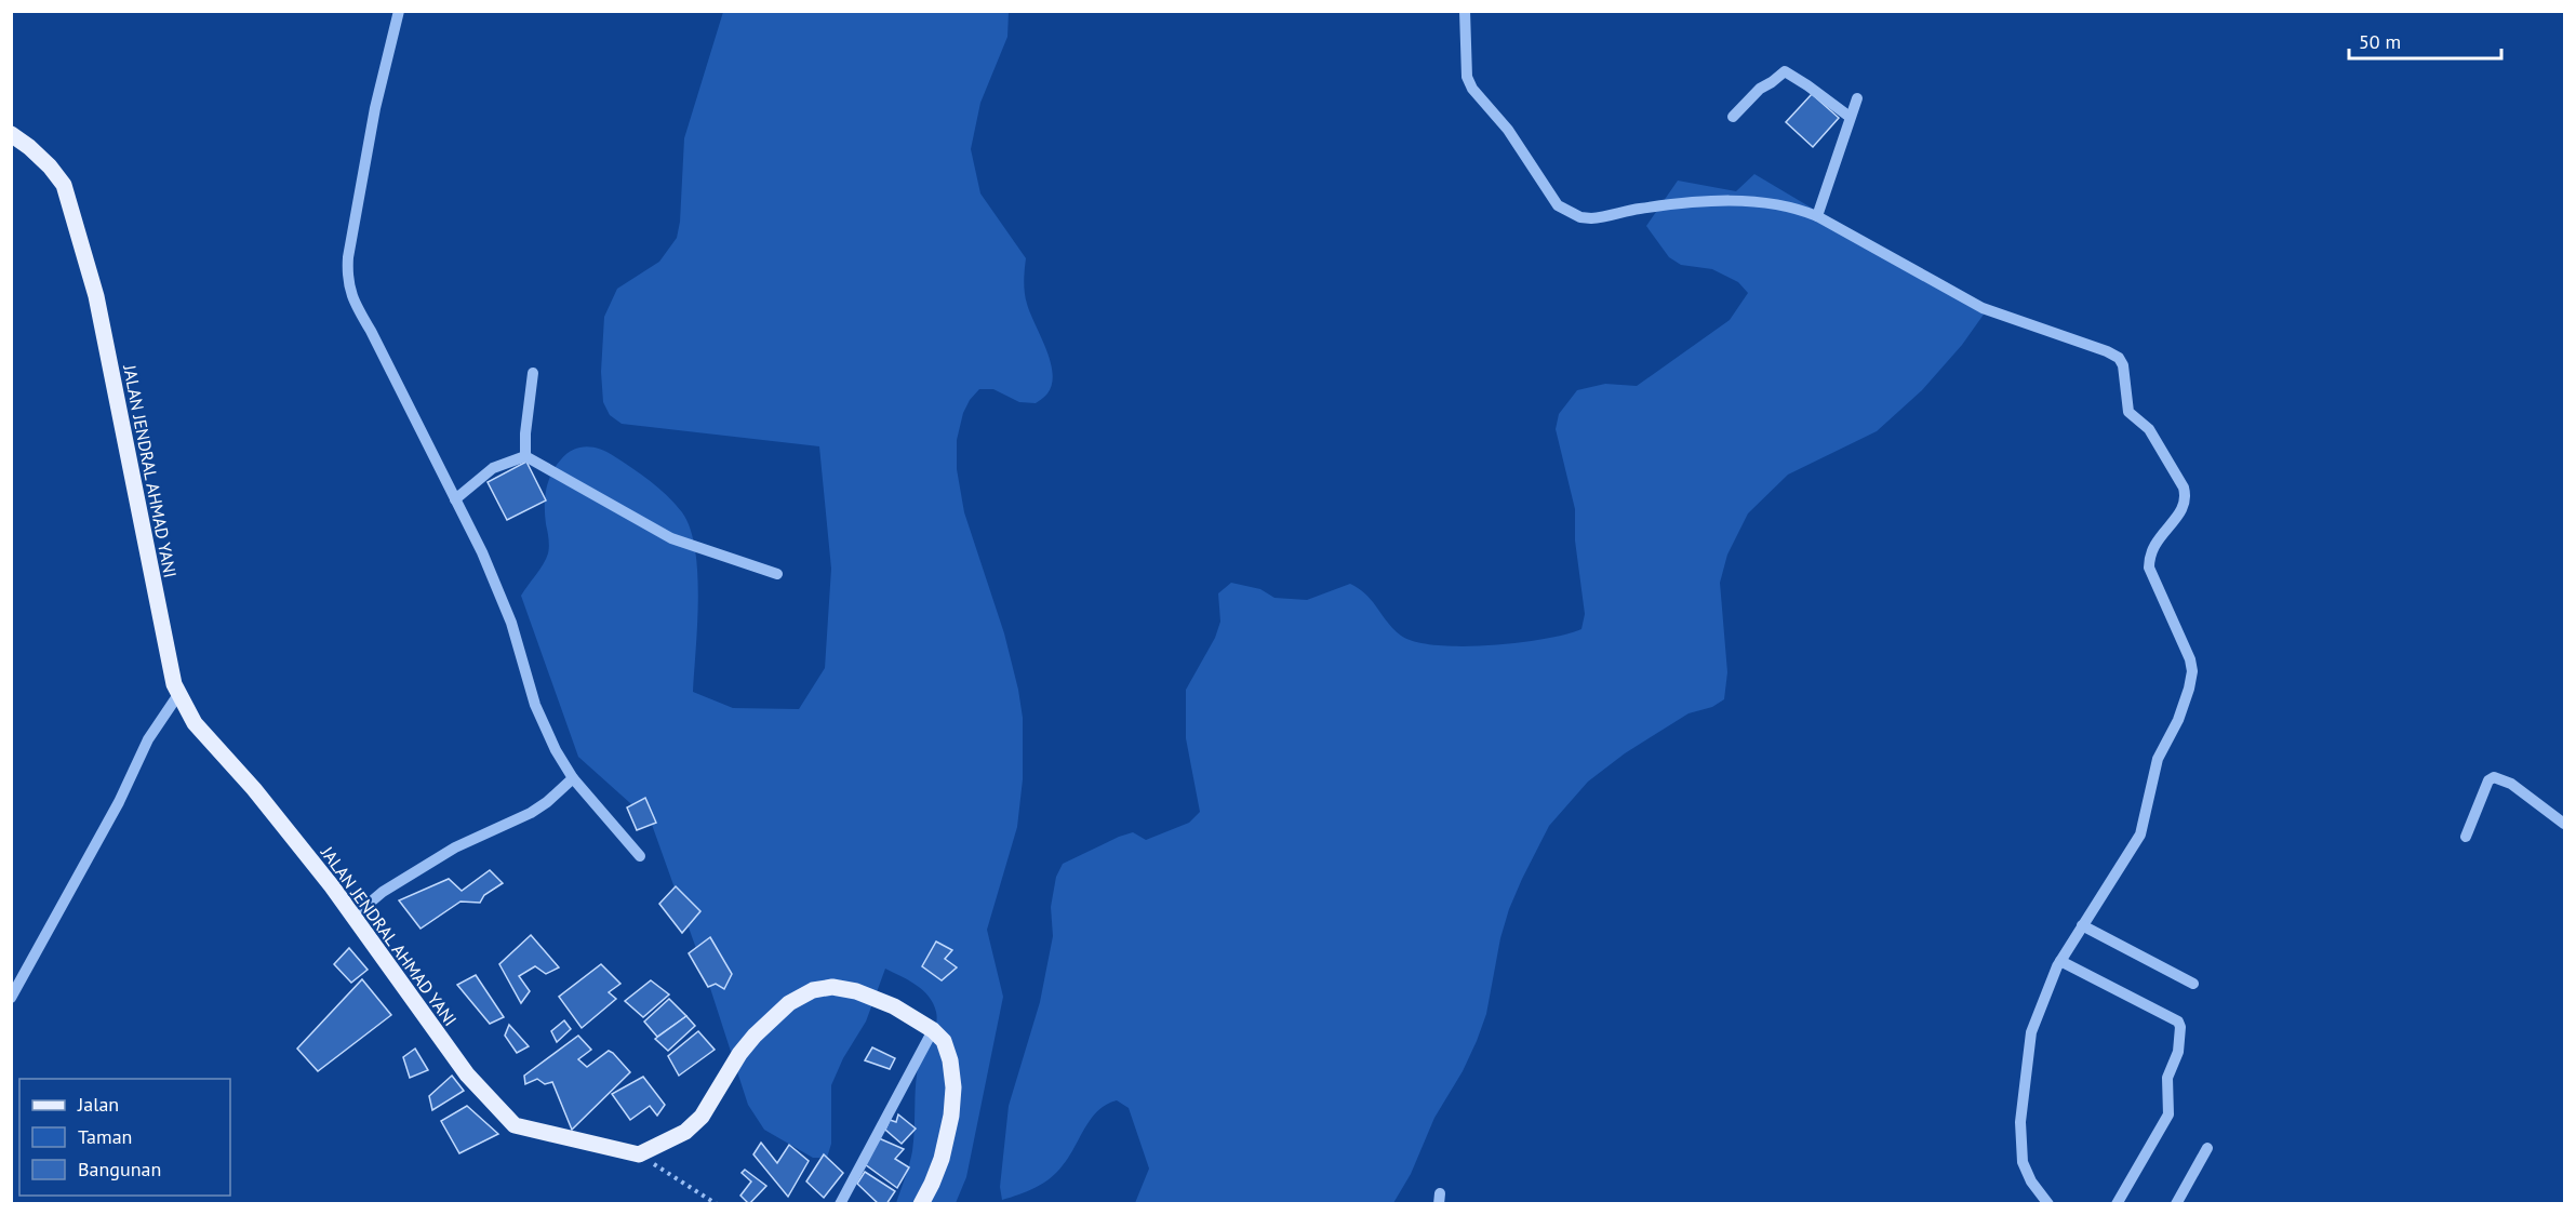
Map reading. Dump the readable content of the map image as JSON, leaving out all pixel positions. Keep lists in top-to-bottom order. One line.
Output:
{"streets":{"main road":["JALAN JENDRAL AHMAD YANI"]},"legend":["Jalan","Taman","Bangunan"],"scale_bar":"50 m"}
